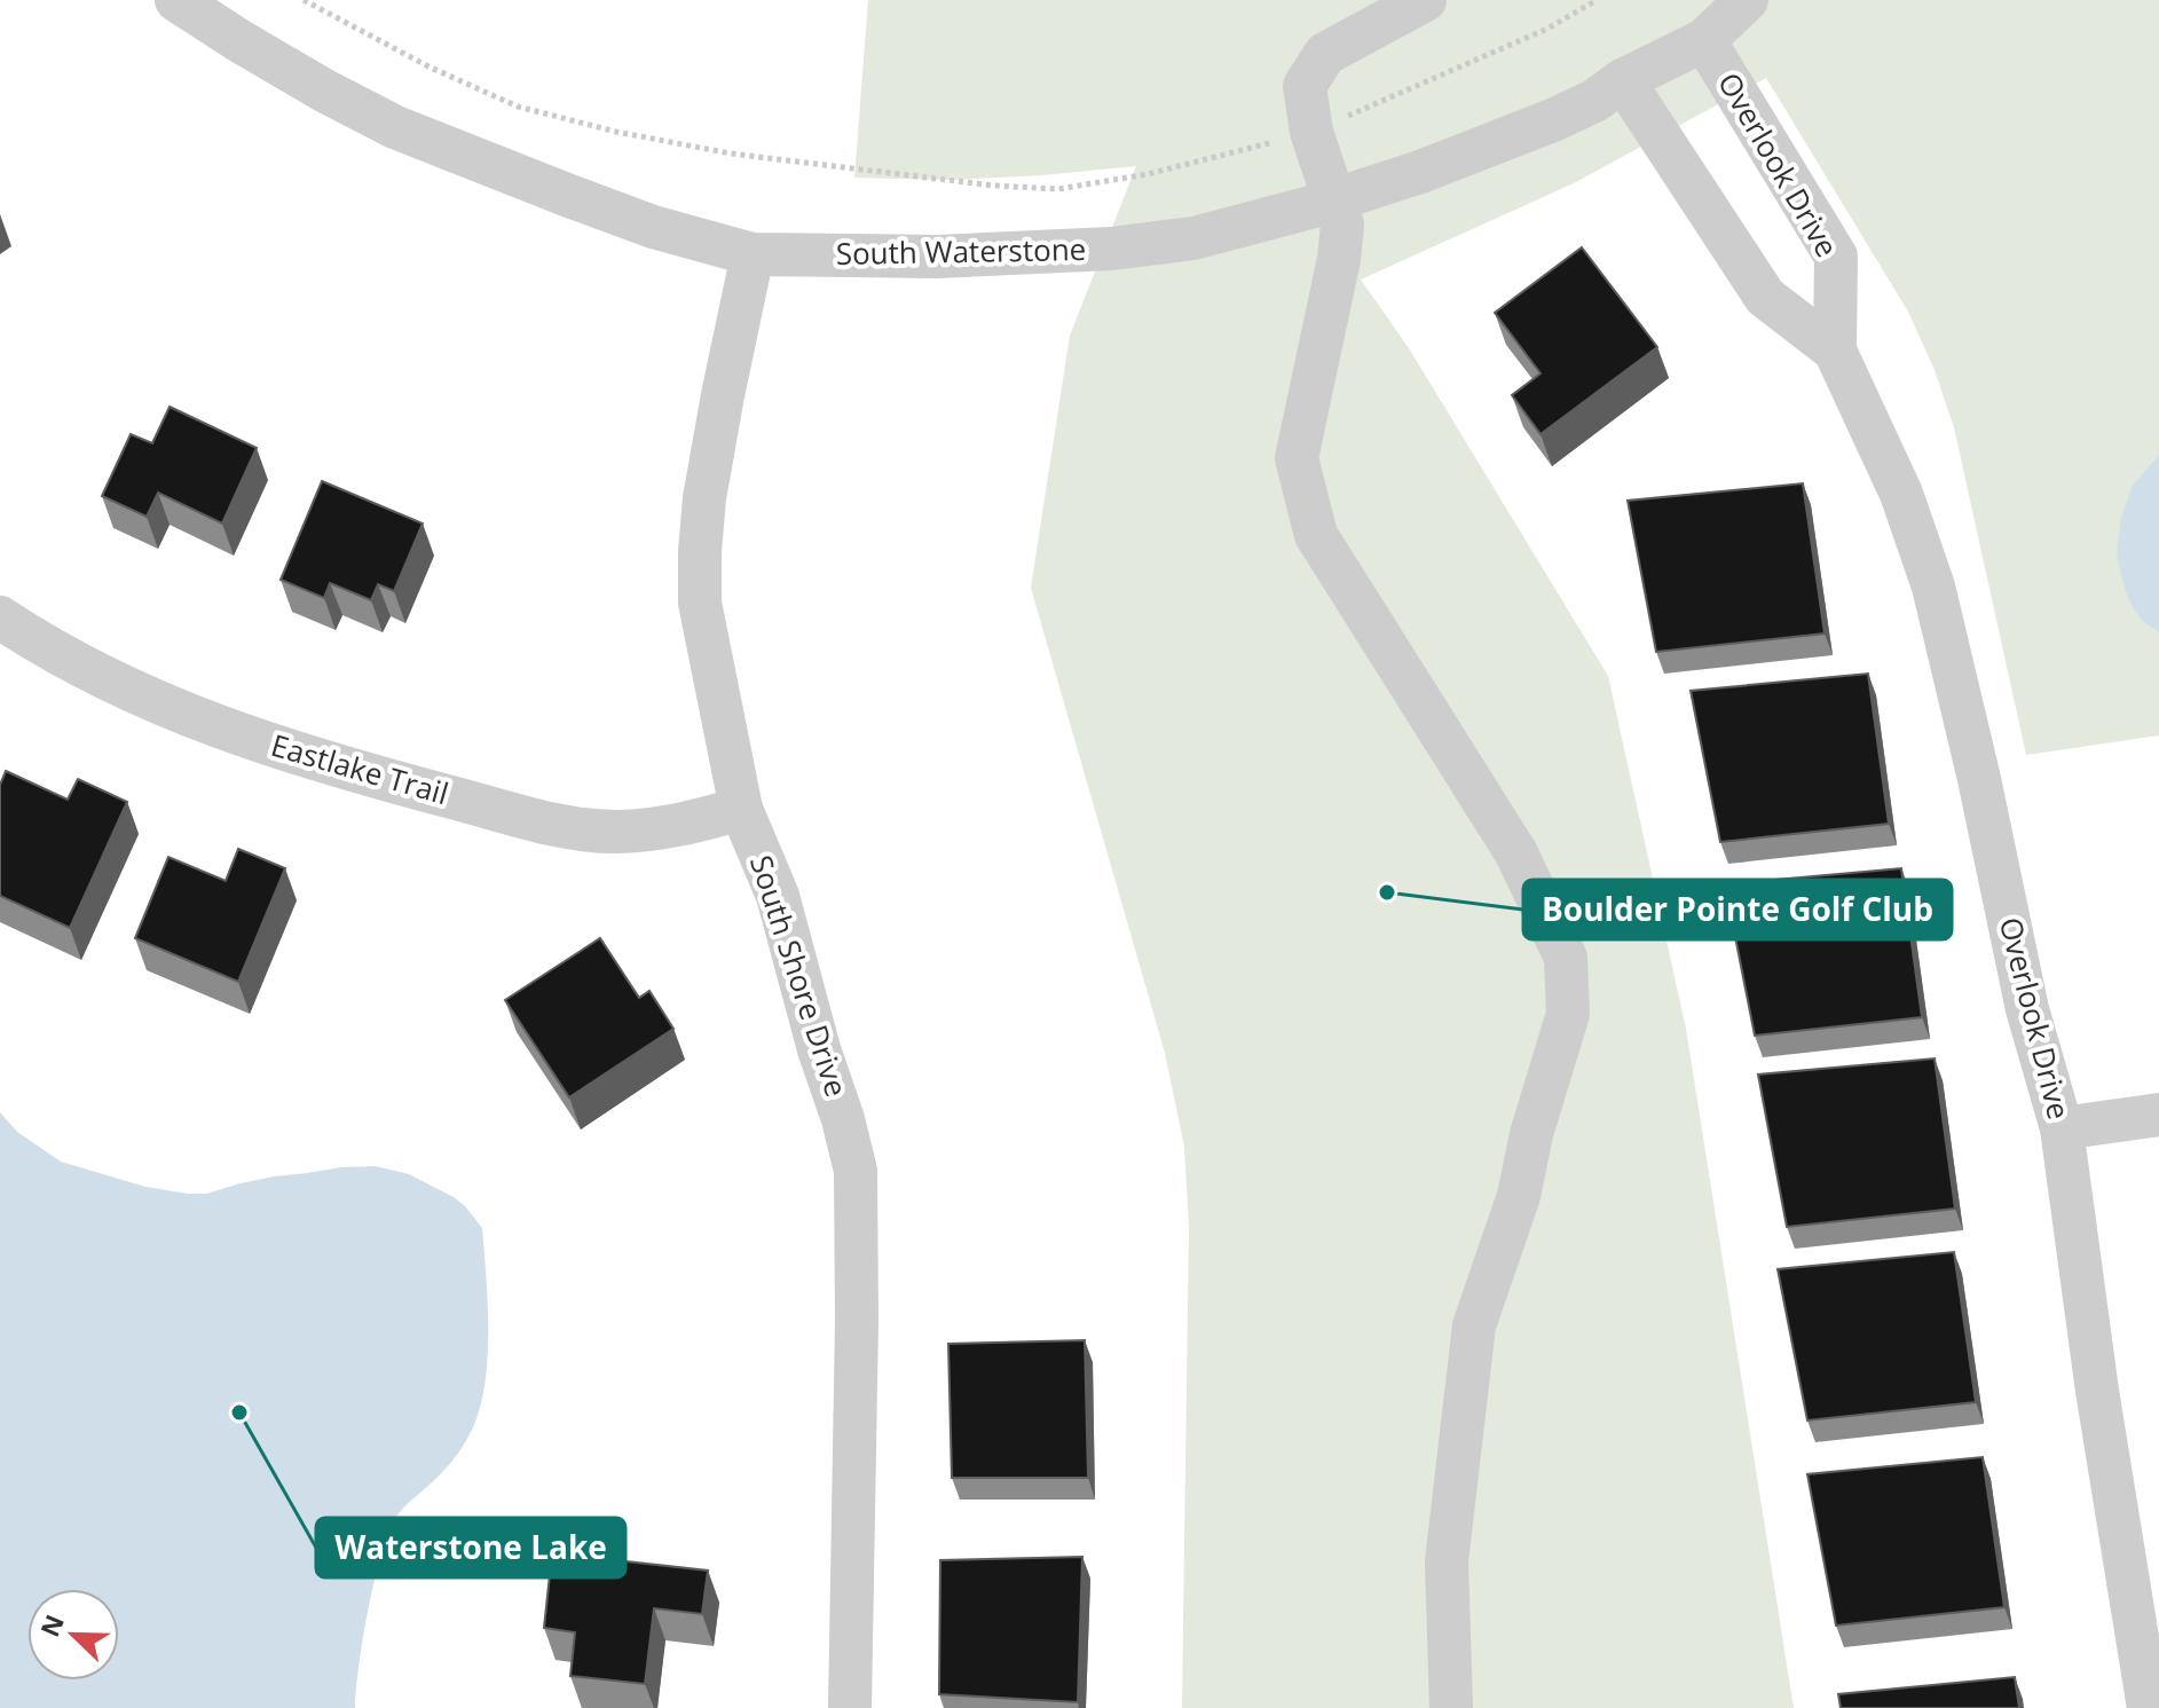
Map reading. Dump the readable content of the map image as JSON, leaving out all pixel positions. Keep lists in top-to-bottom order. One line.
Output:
{"streets":{"street":["Overlook Drive","South Waterstone","Eastlake Trail","South Shore Drive"]},"crossings":[["Overlook Drive","South Waterstone"],["South Waterstone","South Shore Drive"],["Eastlake Trail","South Shore Drive"]],"places":["Boulder Pointe Golf Club","Waterstone Lake"],"north":"top left"}
